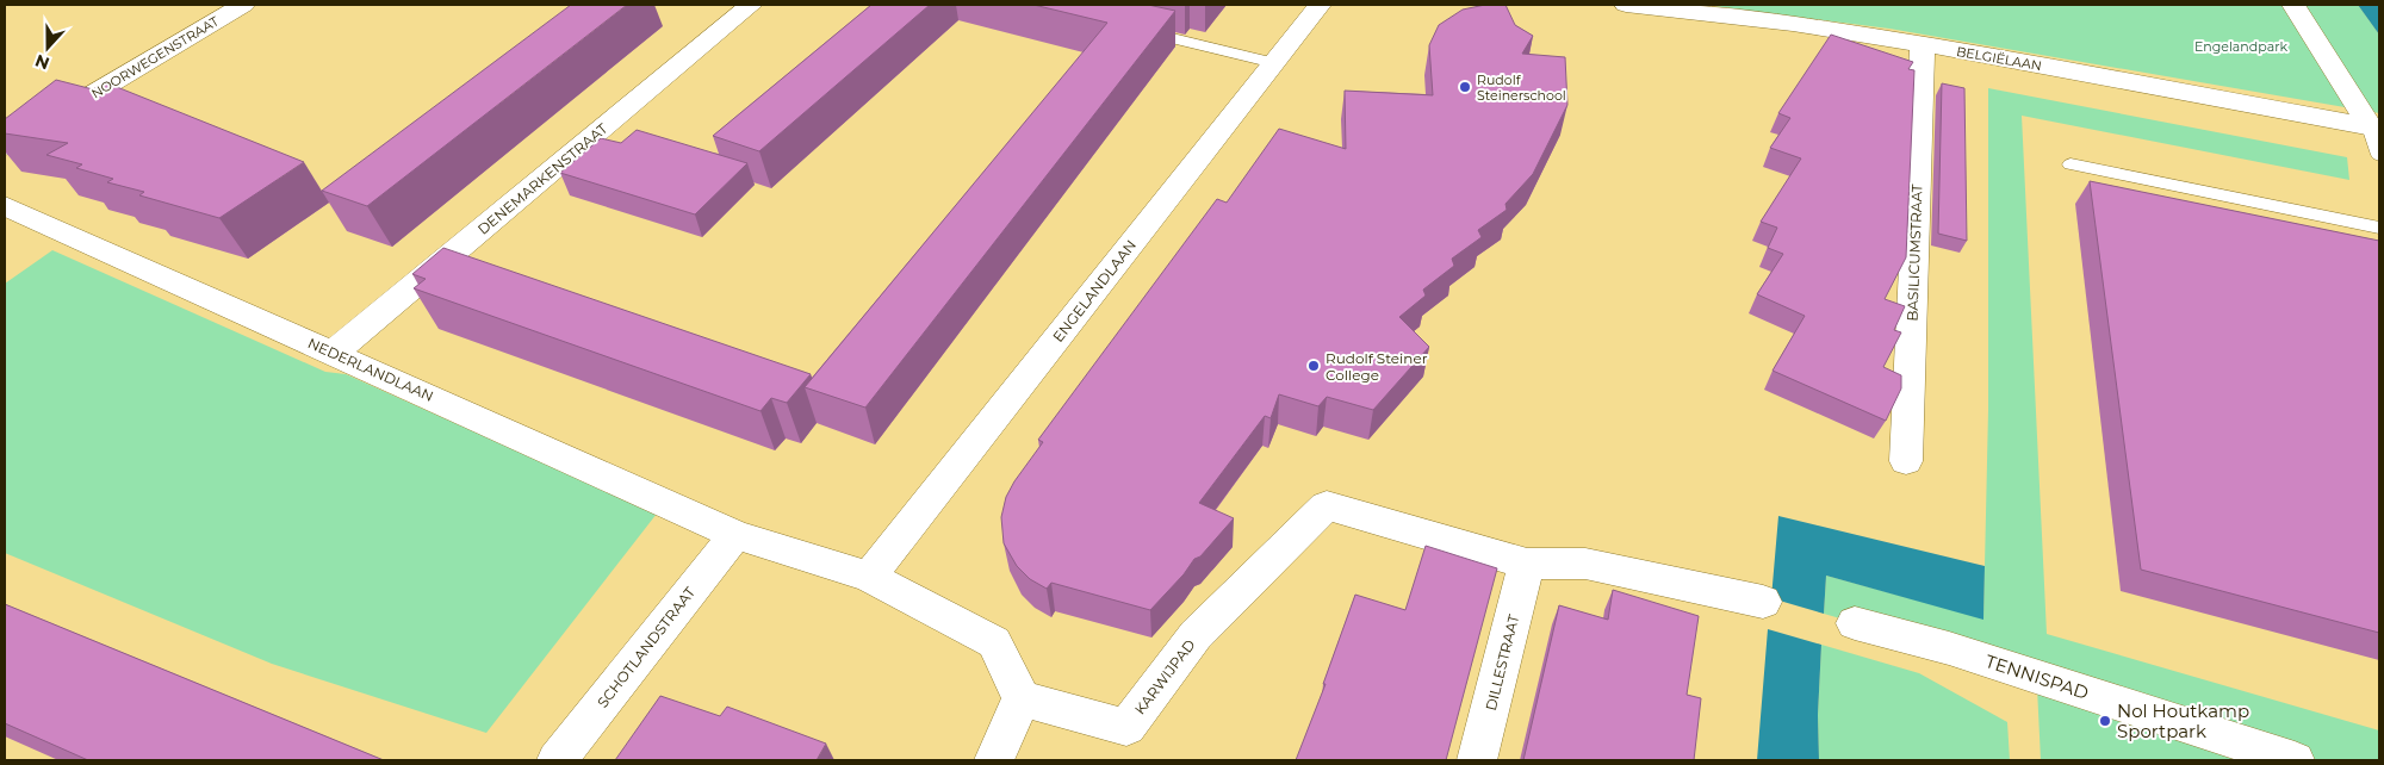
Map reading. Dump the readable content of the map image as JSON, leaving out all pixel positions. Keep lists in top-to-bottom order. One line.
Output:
{"streets":{"street":["NOORWEGENSTRAAT","BELGIËLAAN","DENEMARKENSTRAAT","BASILICUMSTRAAT","ENGELANDLAAN","NEDERLANDLAAN","SCHOTLANDSTRAAT","DILLESTRAAT","KARWIJPAD","TENNISPAD"]},"crossings":[["BELGIËLAAN","BASILICUMSTRAAT"],["DENEMARKENSTRAAT","NEDERLANDLAAN"],["NEDERLANDLAAN","SCHOTLANDSTRAAT"],["DILLESTRAAT","KARWIJPAD"]],"parks":["Engelandpark"],"places":["Rudolf Steinerschool","Rudolf Steiner College","Nol Houtkamp Sportpark"],"north":"bottom"}
